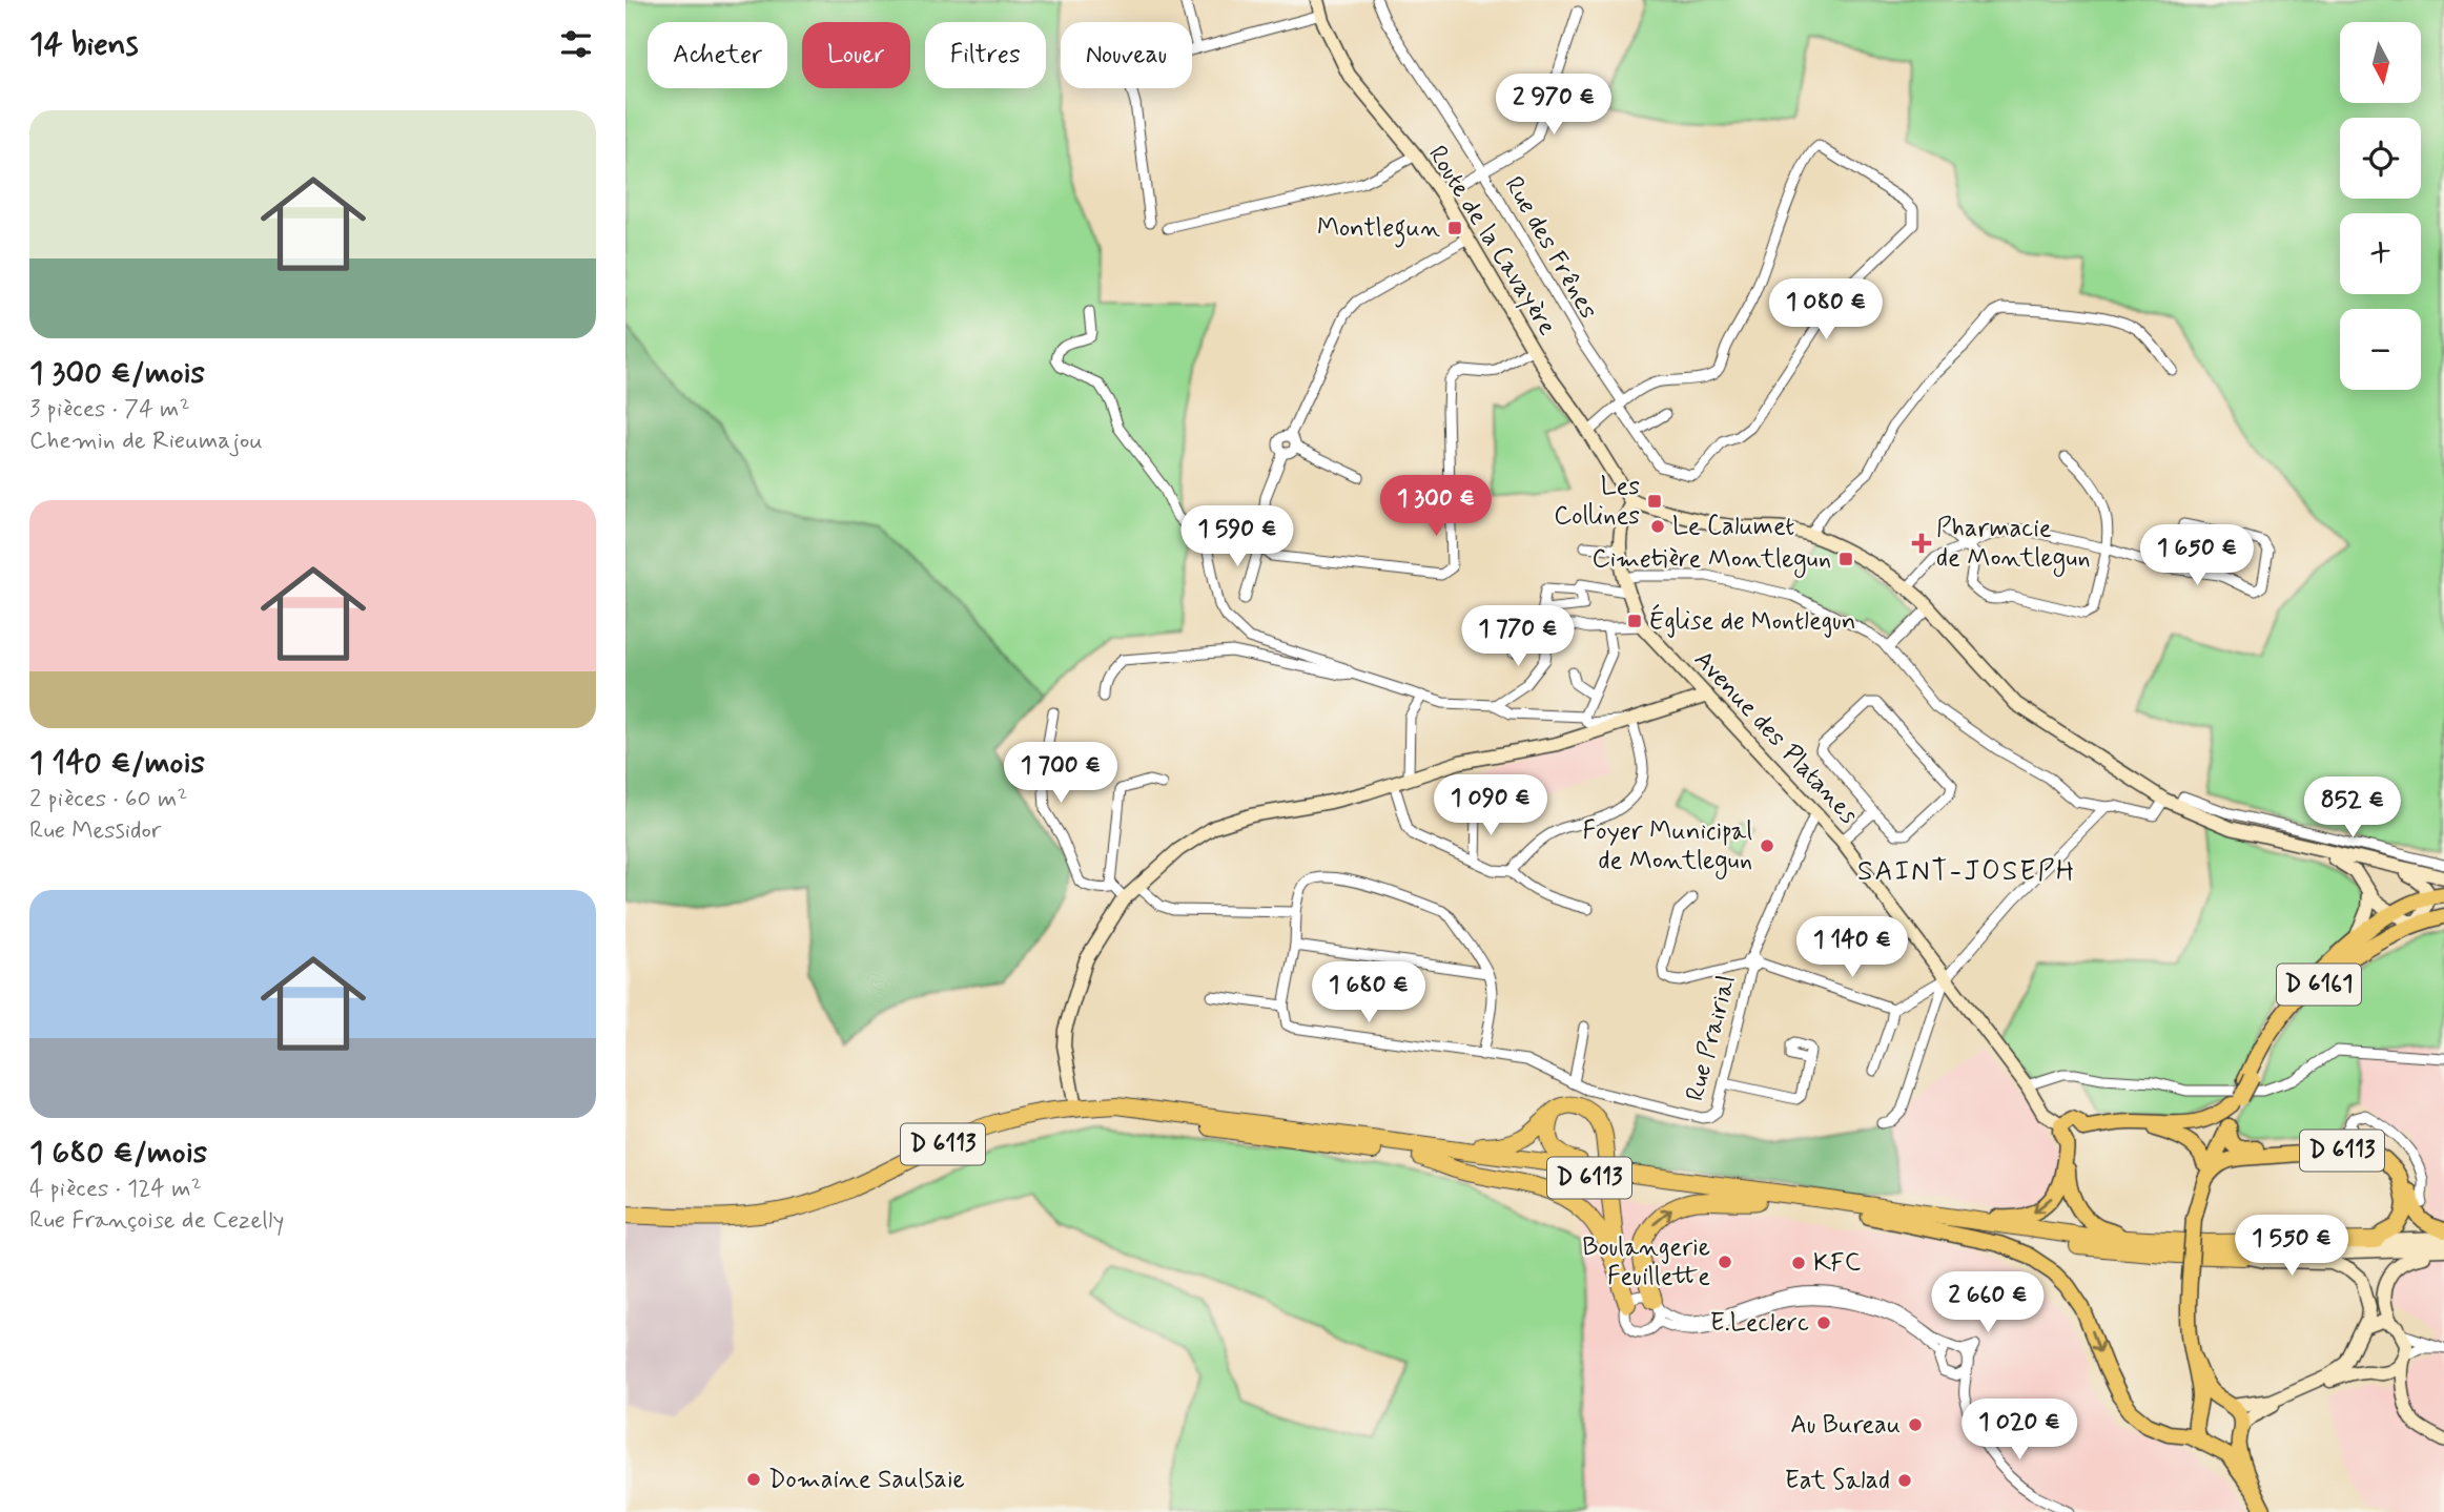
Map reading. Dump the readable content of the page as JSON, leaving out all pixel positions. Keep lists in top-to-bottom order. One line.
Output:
{"streets":{"highway":["D 6113"],"main road":["D 6161"],"street":["Route de la Cavayère","Rue des Frênes","Avenue des Platanes","Rue Prairial"]},"crossings":[["Route de la Cavayère","Avenue des Platanes"],["Avenue des Platanes","Rue Prairial"],["D 6161","D 6113"]],"districts":["SAINT-JOSEPH"],"places":{"transit":["Montlegun","Les Collines","Cimetière Montlegun","Église de Montlegun"],"other":["Le Calumet","Foyer Municipal de Montlegun","Boulangerie Feuillette","KFC","E.Leclerc","Au Bureau","Domaine Saulsaie","Eat Salad"],"health":["Pharmacie de Montlegun"]},"north":"bottom","page":{"heading":"14 biens","map_buttons":["+","−"],"chip":["Acheter","Louer","Filtres","Nouveau"],"price":["2 970 €","1 080 €","1 300 €","1 590 €","1 650 €","1 770 €","1 700 €","1 090 €","852 €","1 140 €","1 680 €","1 550 €","2 660 €","1 020 €"],"list":[{"name":"1 300 €/mois","note":"3 pièces · 74 m² · Chemin de Rieumajou"},{"name":"1 140 €/mois","note":"2 pièces · 60 m² · Rue Messidor"},{"name":"1 680 €/mois","note":"4 pièces · 124 m² · Rue Françoise de Cezelly"}]}}
